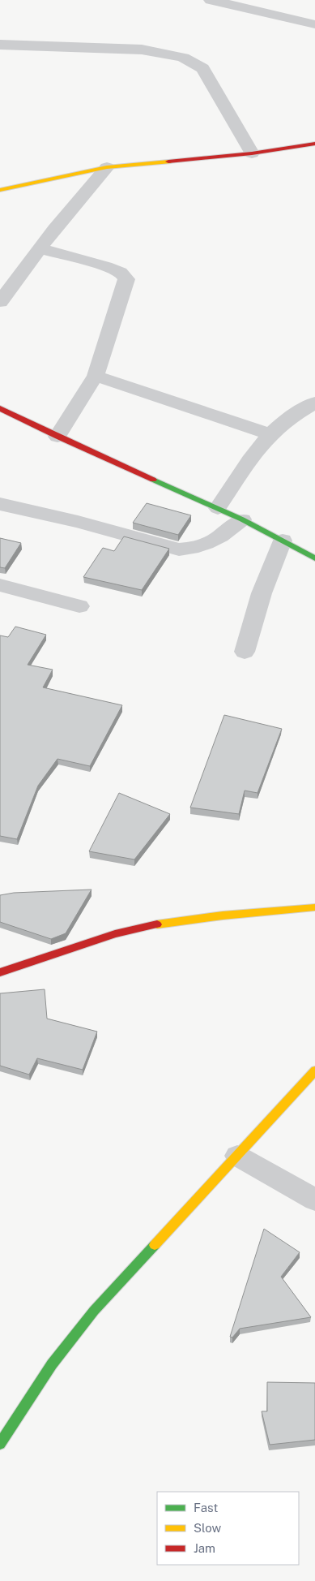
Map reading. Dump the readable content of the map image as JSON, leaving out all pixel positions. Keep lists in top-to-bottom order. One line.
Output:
{"legend":["Fast","Slow","Jam"]}
